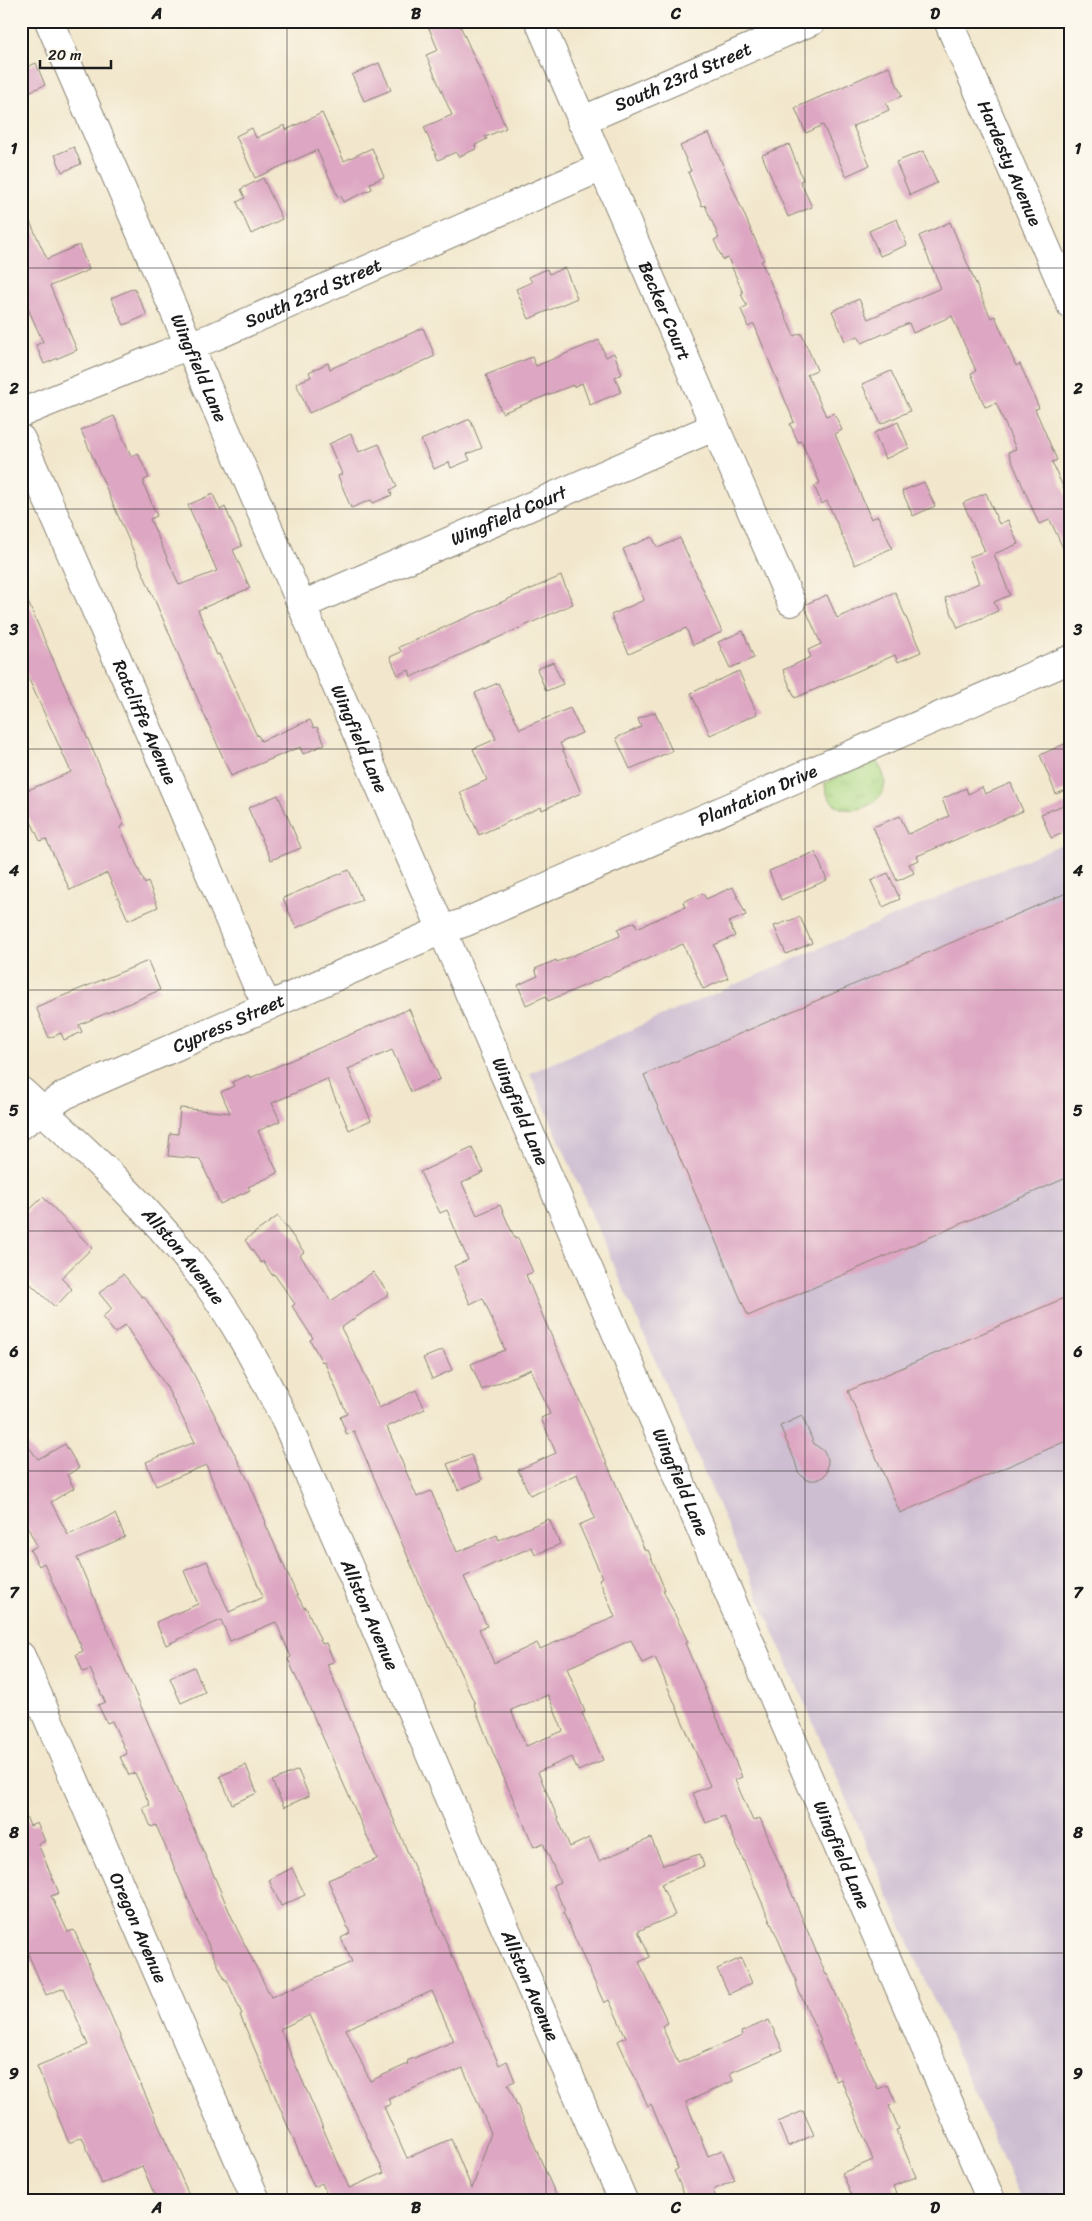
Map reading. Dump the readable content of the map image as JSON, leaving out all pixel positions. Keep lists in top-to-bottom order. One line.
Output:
{"streets":{"street":["South 23rd Street","Hardesty Avenue","Becker Court","Wingfield Lane","Wingfield Court","Ratcliffe Avenue","Plantation Drive","Cypress Street","Allston Avenue","Oregon Avenue"]},"crossings":[["South 23rd Street","Becker Court"],["South 23rd Street","Wingfield Lane"],["Becker Court","Wingfield Court"],["Wingfield Lane","Wingfield Court"],["Wingfield Lane","Plantation Drive"],["Wingfield Lane","Cypress Street"],["Ratcliffe Avenue","Cypress Street"],["Plantation Drive","Cypress Street"],["Cypress Street","Allston Avenue"]],"scale_bar":"20 m","grid":{"columns":["A","B","C","D"],"rows":["1","2","3","4","5","6","7","8","9"]}}
